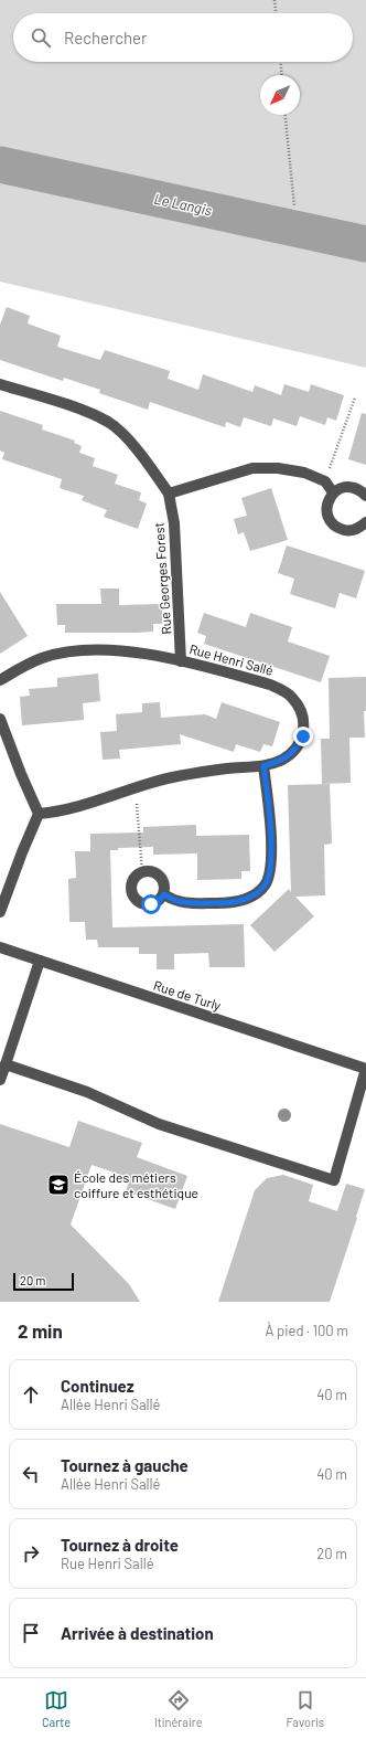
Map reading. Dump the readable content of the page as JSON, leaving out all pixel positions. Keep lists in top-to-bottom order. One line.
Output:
{"streets":{"street":["Rue Georges Forest","Rue Henri Sallé","Rue de Turly"]},"crossings":[["Rue Georges Forest","Rue Henri Sallé"]],"water":["Le Langis"],"places":{"school or university":["École des métiers coiffure et esthétique"]},"scale_bar":"20 m","north":"bottom left","page":{"search":"Rechercher","scale":"20 m","heading":["2 min","À pied · 100 m"],"list":[["Continuez","Allée Henri Sallé","40 m"],["Tournez à gauche","Allée Henri Sallé","40 m"],["Tournez à droite","Rue Henri Sallé","20 m"],"Arrivée à destination"],"nav":["Carte","Itinéraire","Favoris"]}}
